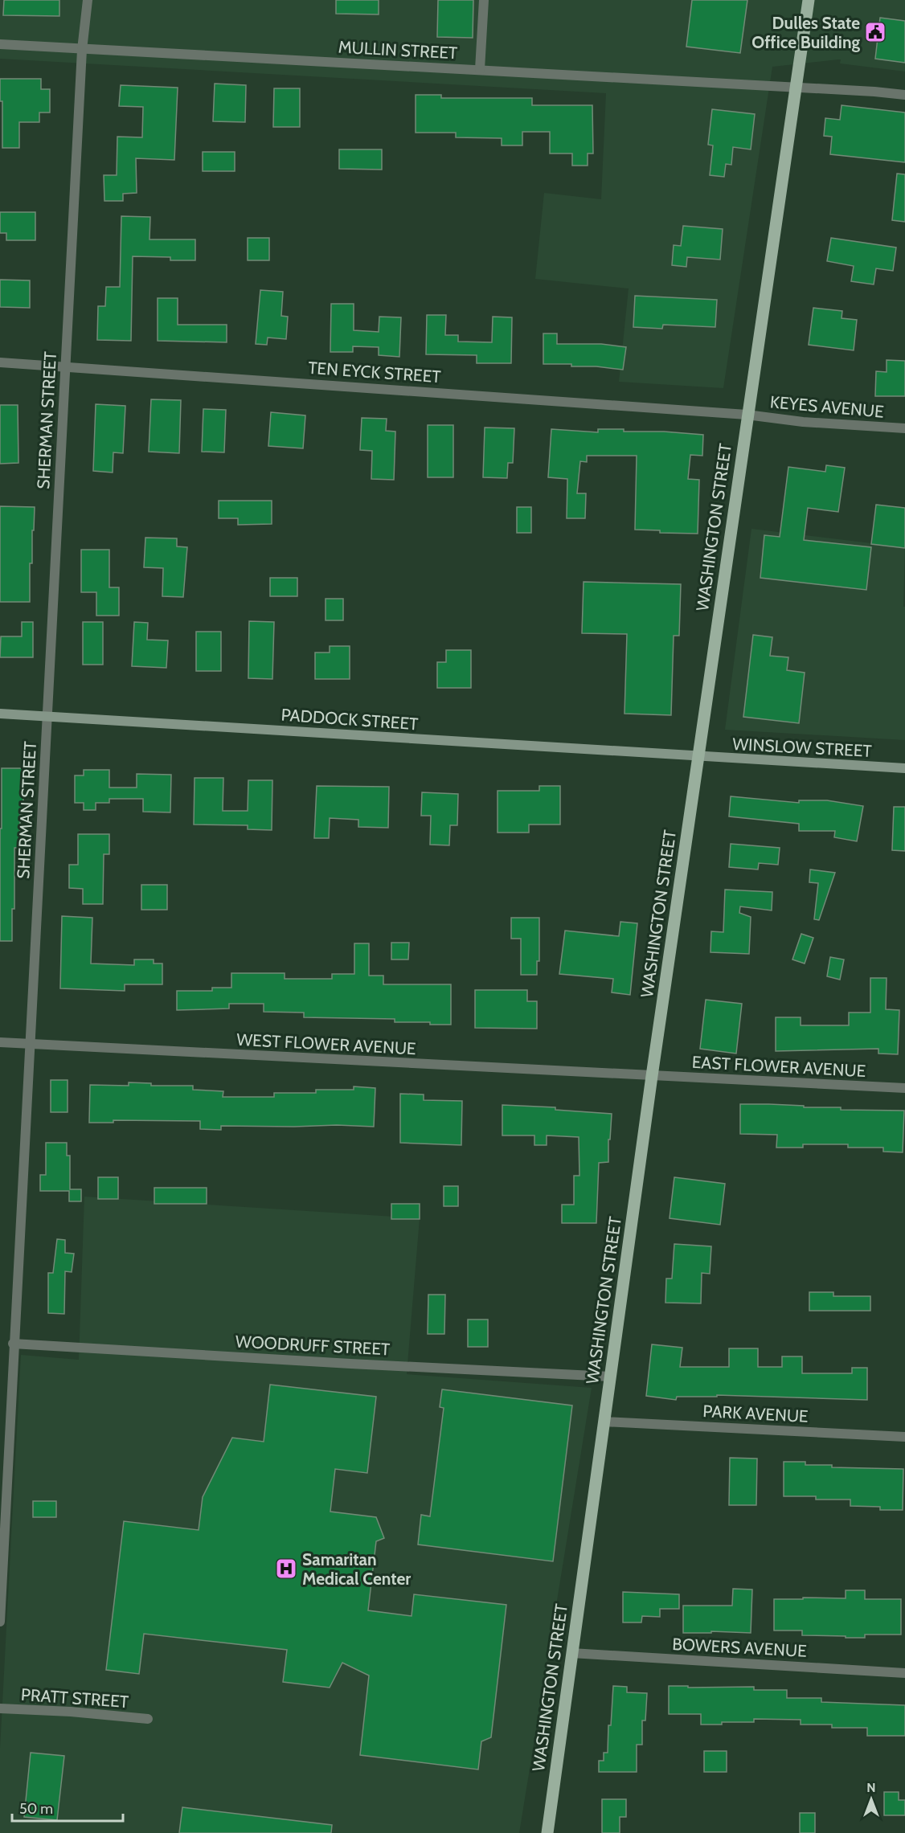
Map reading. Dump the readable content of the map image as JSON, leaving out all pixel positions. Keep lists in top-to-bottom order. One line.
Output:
{"streets":{"main road":["WASHINGTON STREET","PADDOCK STREET","WINSLOW STREET"],"street":["MULLIN STREET","TEN EYCK STREET","KEYES AVENUE","SHERMAN STREET","WEST FLOWER AVENUE","EAST FLOWER AVENUE","WOODRUFF STREET","PARK AVENUE","BOWERS AVENUE","PRATT STREET"]},"crossings":[["MULLIN STREET","SHERMAN STREET"],["MULLIN STREET","WASHINGTON STREET"],["TEN EYCK STREET","KEYES AVENUE"],["TEN EYCK STREET","SHERMAN STREET"],["TEN EYCK STREET","WASHINGTON STREET"],["KEYES AVENUE","WASHINGTON STREET"],["SHERMAN STREET","PADDOCK STREET"],["SHERMAN STREET","WEST FLOWER AVENUE"],["SHERMAN STREET","WOODRUFF STREET"],["WASHINGTON STREET","PADDOCK STREET"],["WASHINGTON STREET","WINSLOW STREET"],["WASHINGTON STREET","WEST FLOWER AVENUE"],["WASHINGTON STREET","EAST FLOWER AVENUE"],["WASHINGTON STREET","WOODRUFF STREET"],["WASHINGTON STREET","PARK AVENUE"],["WASHINGTON STREET","BOWERS AVENUE"],["PADDOCK STREET","WINSLOW STREET"],["WEST FLOWER AVENUE","EAST FLOWER AVENUE"]],"places":{"public building":["Dulles State Office Building"],"hospital":["Samaritan Medical Center"]},"scale_bar":"50 m","north":"top"}
